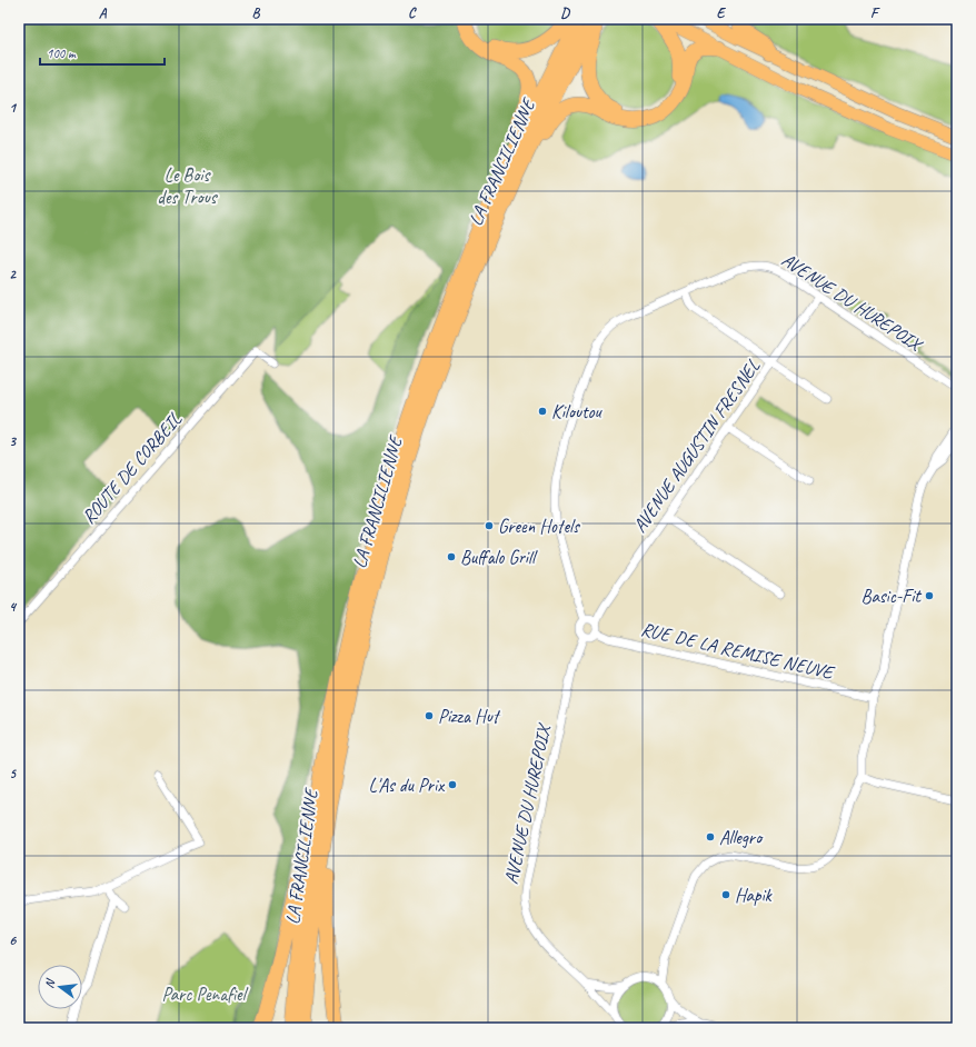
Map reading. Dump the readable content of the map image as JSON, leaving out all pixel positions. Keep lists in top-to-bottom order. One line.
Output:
{"streets":{"highway":["LA FRANCILIENNE"],"street":["AVENUE DU HUREPOIX","AVENUE AUGUSTIN FRESNEL","ROUTE DE CORBEIL","RUE DE LA REMISE NEUVE"]},"crossings":[["AVENUE DU HUREPOIX","AVENUE AUGUSTIN FRESNEL"],["AVENUE DU HUREPOIX","RUE DE LA REMISE NEUVE"],["AVENUE AUGUSTIN FRESNEL","RUE DE LA REMISE NEUVE"]],"parks":["Le Bois des Trous","Parc Penafiel"],"places":["Kiloutou","Green Hotels","Buffalo Grill","Basic-Fit","Pizza Hut","L'As du Prix","Allegro","Hapik"],"scale_bar":"100 m","north":"left","grid":{"columns":["A","B","C","D","E","F"],"rows":["1","2","3","4","5","6"]}}
